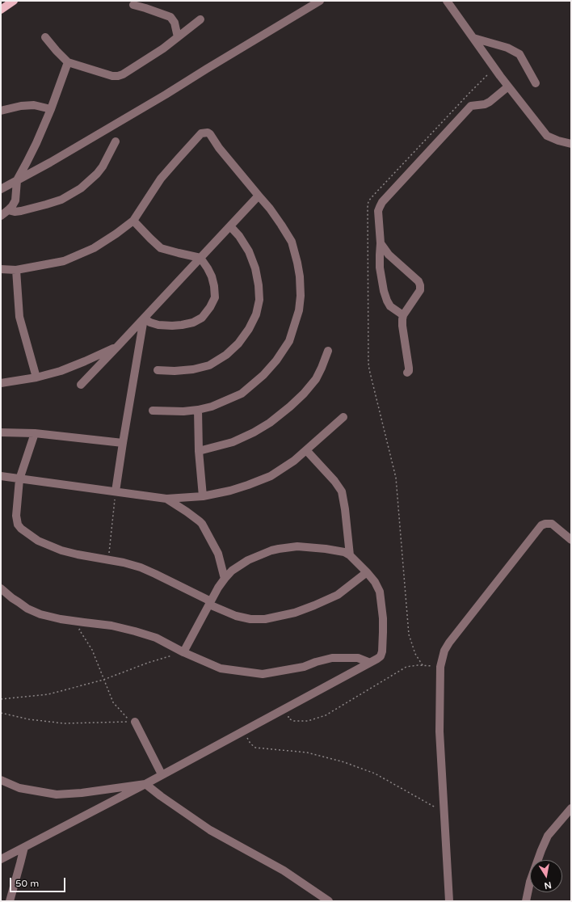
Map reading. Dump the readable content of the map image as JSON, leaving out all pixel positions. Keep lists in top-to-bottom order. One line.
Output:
{"scale_bar":"50 m","north":"bottom"}
